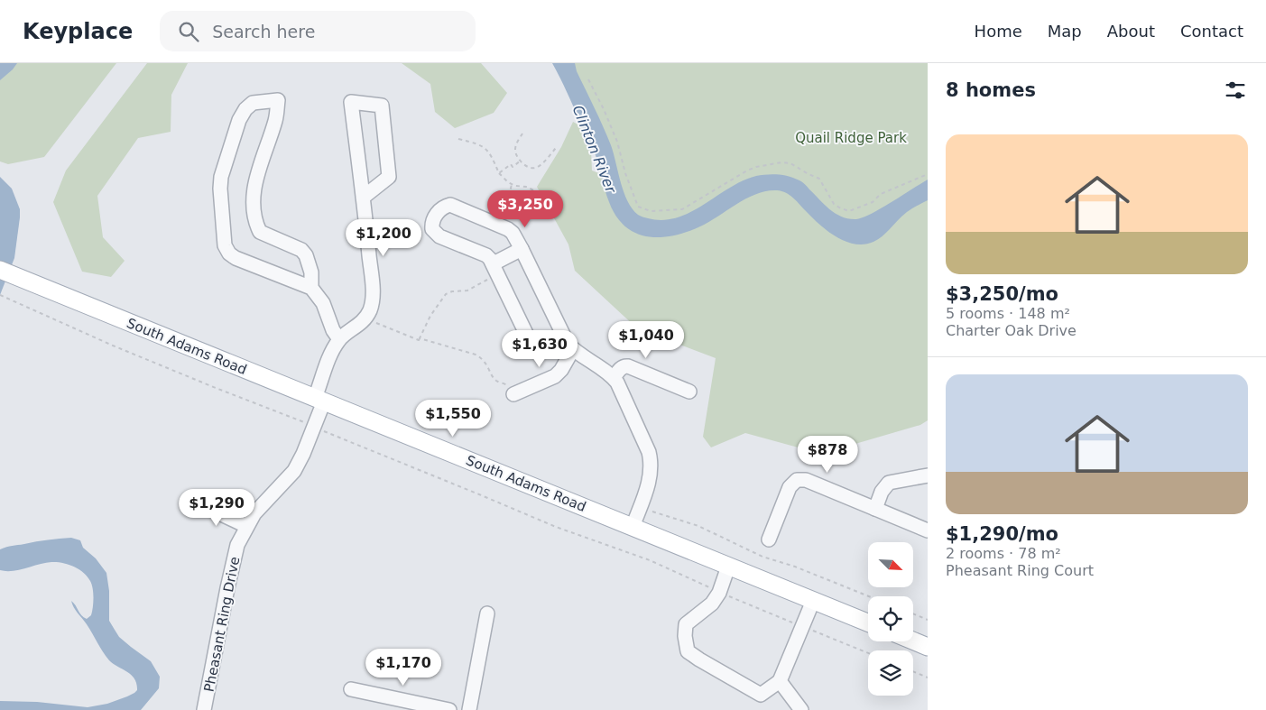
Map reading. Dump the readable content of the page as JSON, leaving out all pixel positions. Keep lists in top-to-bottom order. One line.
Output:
{"streets":{"main road":["South Adams Road"],"street":["Pheasant Ring Drive"]},"crossings":[["South Adams Road","Pheasant Ring Drive"]],"water":["Clinton River"],"parks":["Quail Ridge Park"],"north":"bottom right","page":{"header":"Keyplace","search":"Search here","nav":["Home","Map","About","Contact"],"heading":"8 homes","list":[{"name":"$3,250/mo","note":"5 rooms · 148 m² · Charter Oak Drive"},{"name":"$1,290/mo","note":"2 rooms · 78 m² · Pheasant Ring Court"}],"price":["$3,250","$1,200","$1,040","$1,630","$1,550","$878","$1,290","$1,170"]}}
